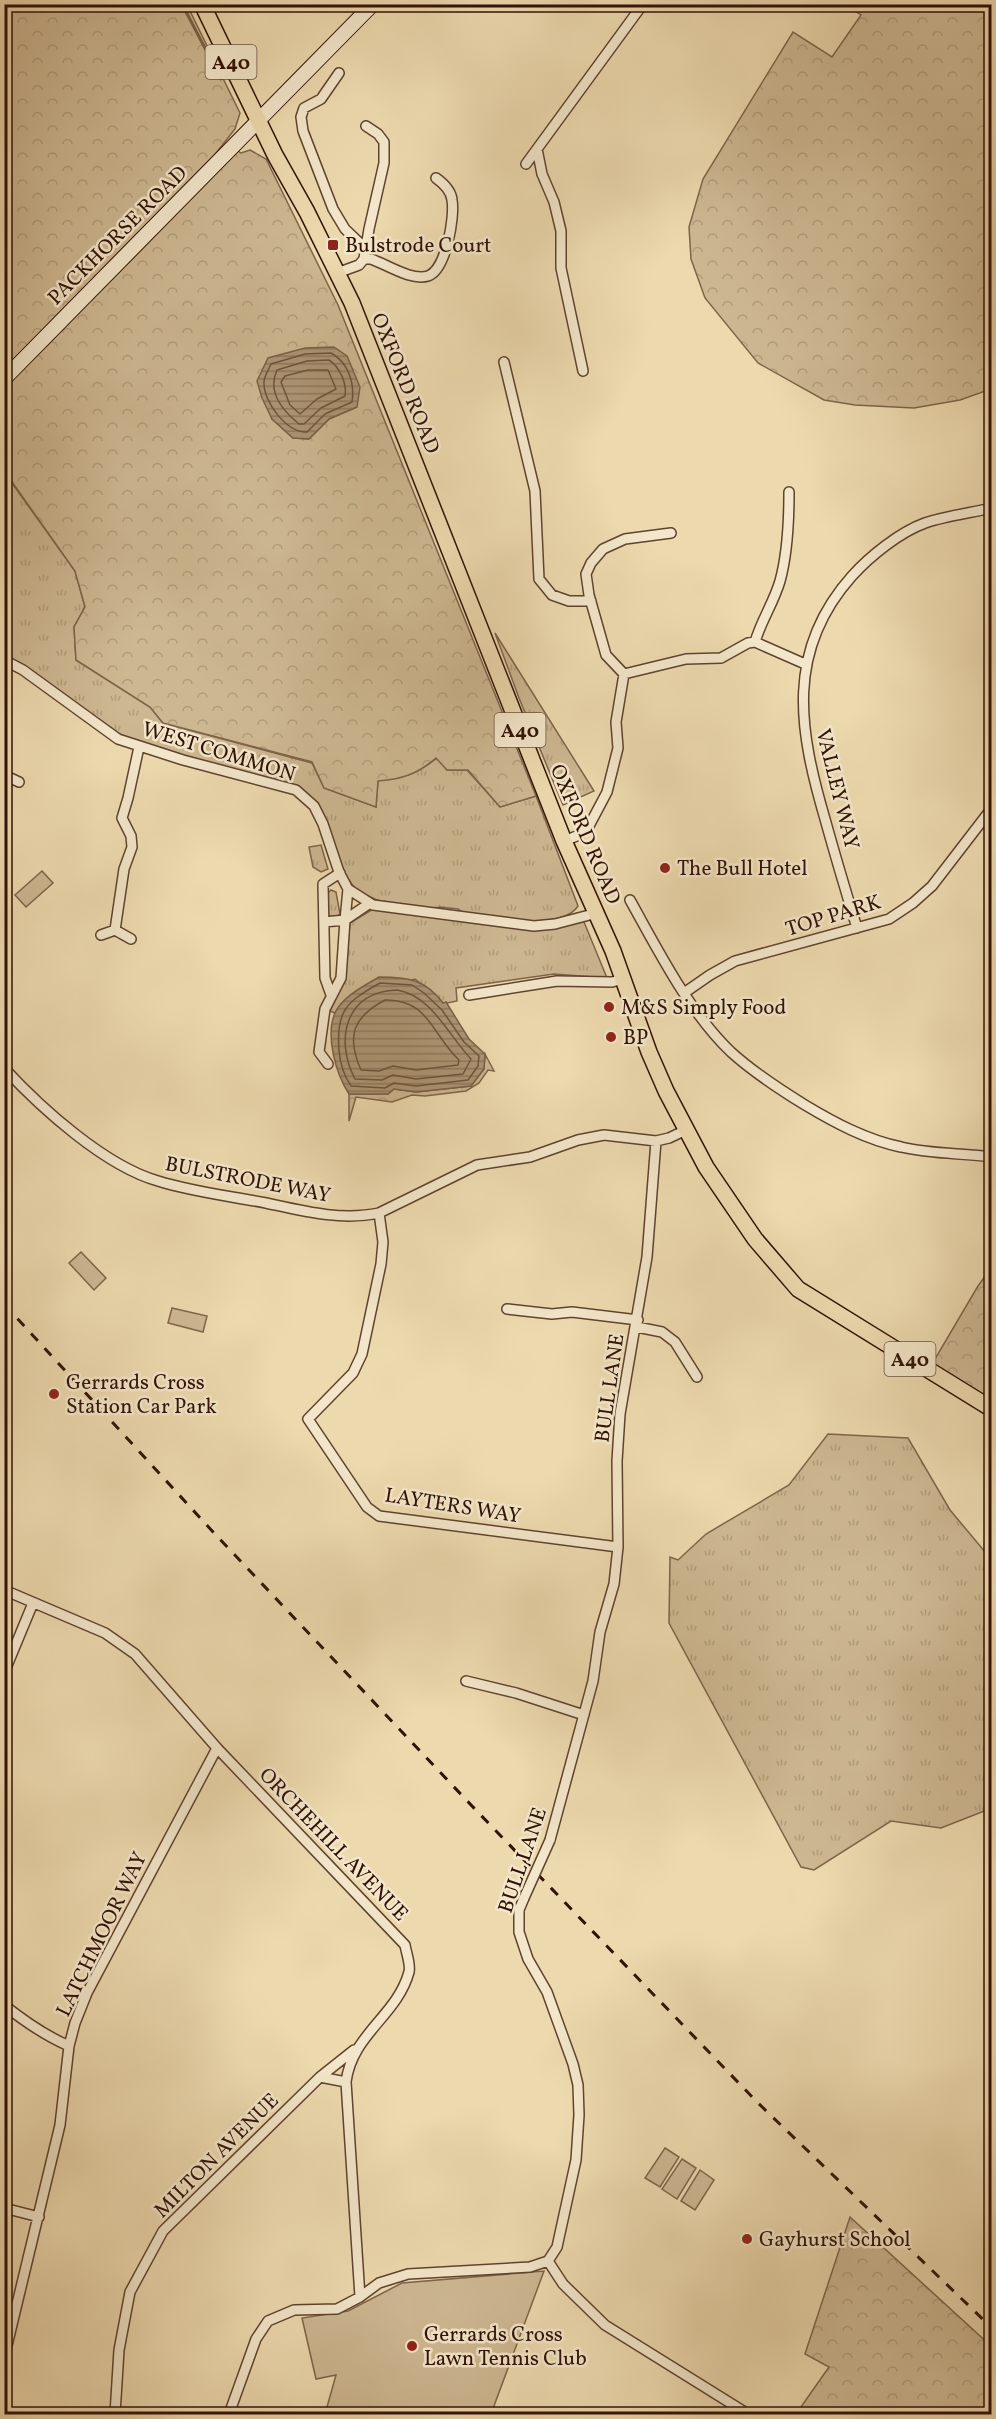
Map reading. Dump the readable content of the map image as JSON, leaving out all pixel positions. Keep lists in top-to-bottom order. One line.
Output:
{"streets":{"main road":["A40","PACKHORSE ROAD","OXFORD ROAD"],"street":["WEST COMMON","VALLEY WAY","TOP PARK","BULSTRODE WAY","BULL LANE","LAYTERS WAY","ORCHEHILL AVENUE","LATCHMOOR WAY","MILTON AVENUE"]},"crossings":[["PACKHORSE ROAD","OXFORD ROAD"],["OXFORD ROAD","WEST COMMON"],["OXFORD ROAD","BULSTRODE WAY"],["VALLEY WAY","TOP PARK"],["BULSTRODE WAY","BULL LANE"],["BULSTRODE WAY","LAYTERS WAY"],["BULL LANE","LAYTERS WAY"],["ORCHEHILL AVENUE","LATCHMOOR WAY"],["ORCHEHILL AVENUE","MILTON AVENUE"]],"places":{"transit":["Bulstrode Court"],"other":["The Bull Hotel","M&S Simply Food","BP","Gerrards Cross Station Car Park","Gayhurst School","Gerrards Cross Lawn Tennis Club"]}}
